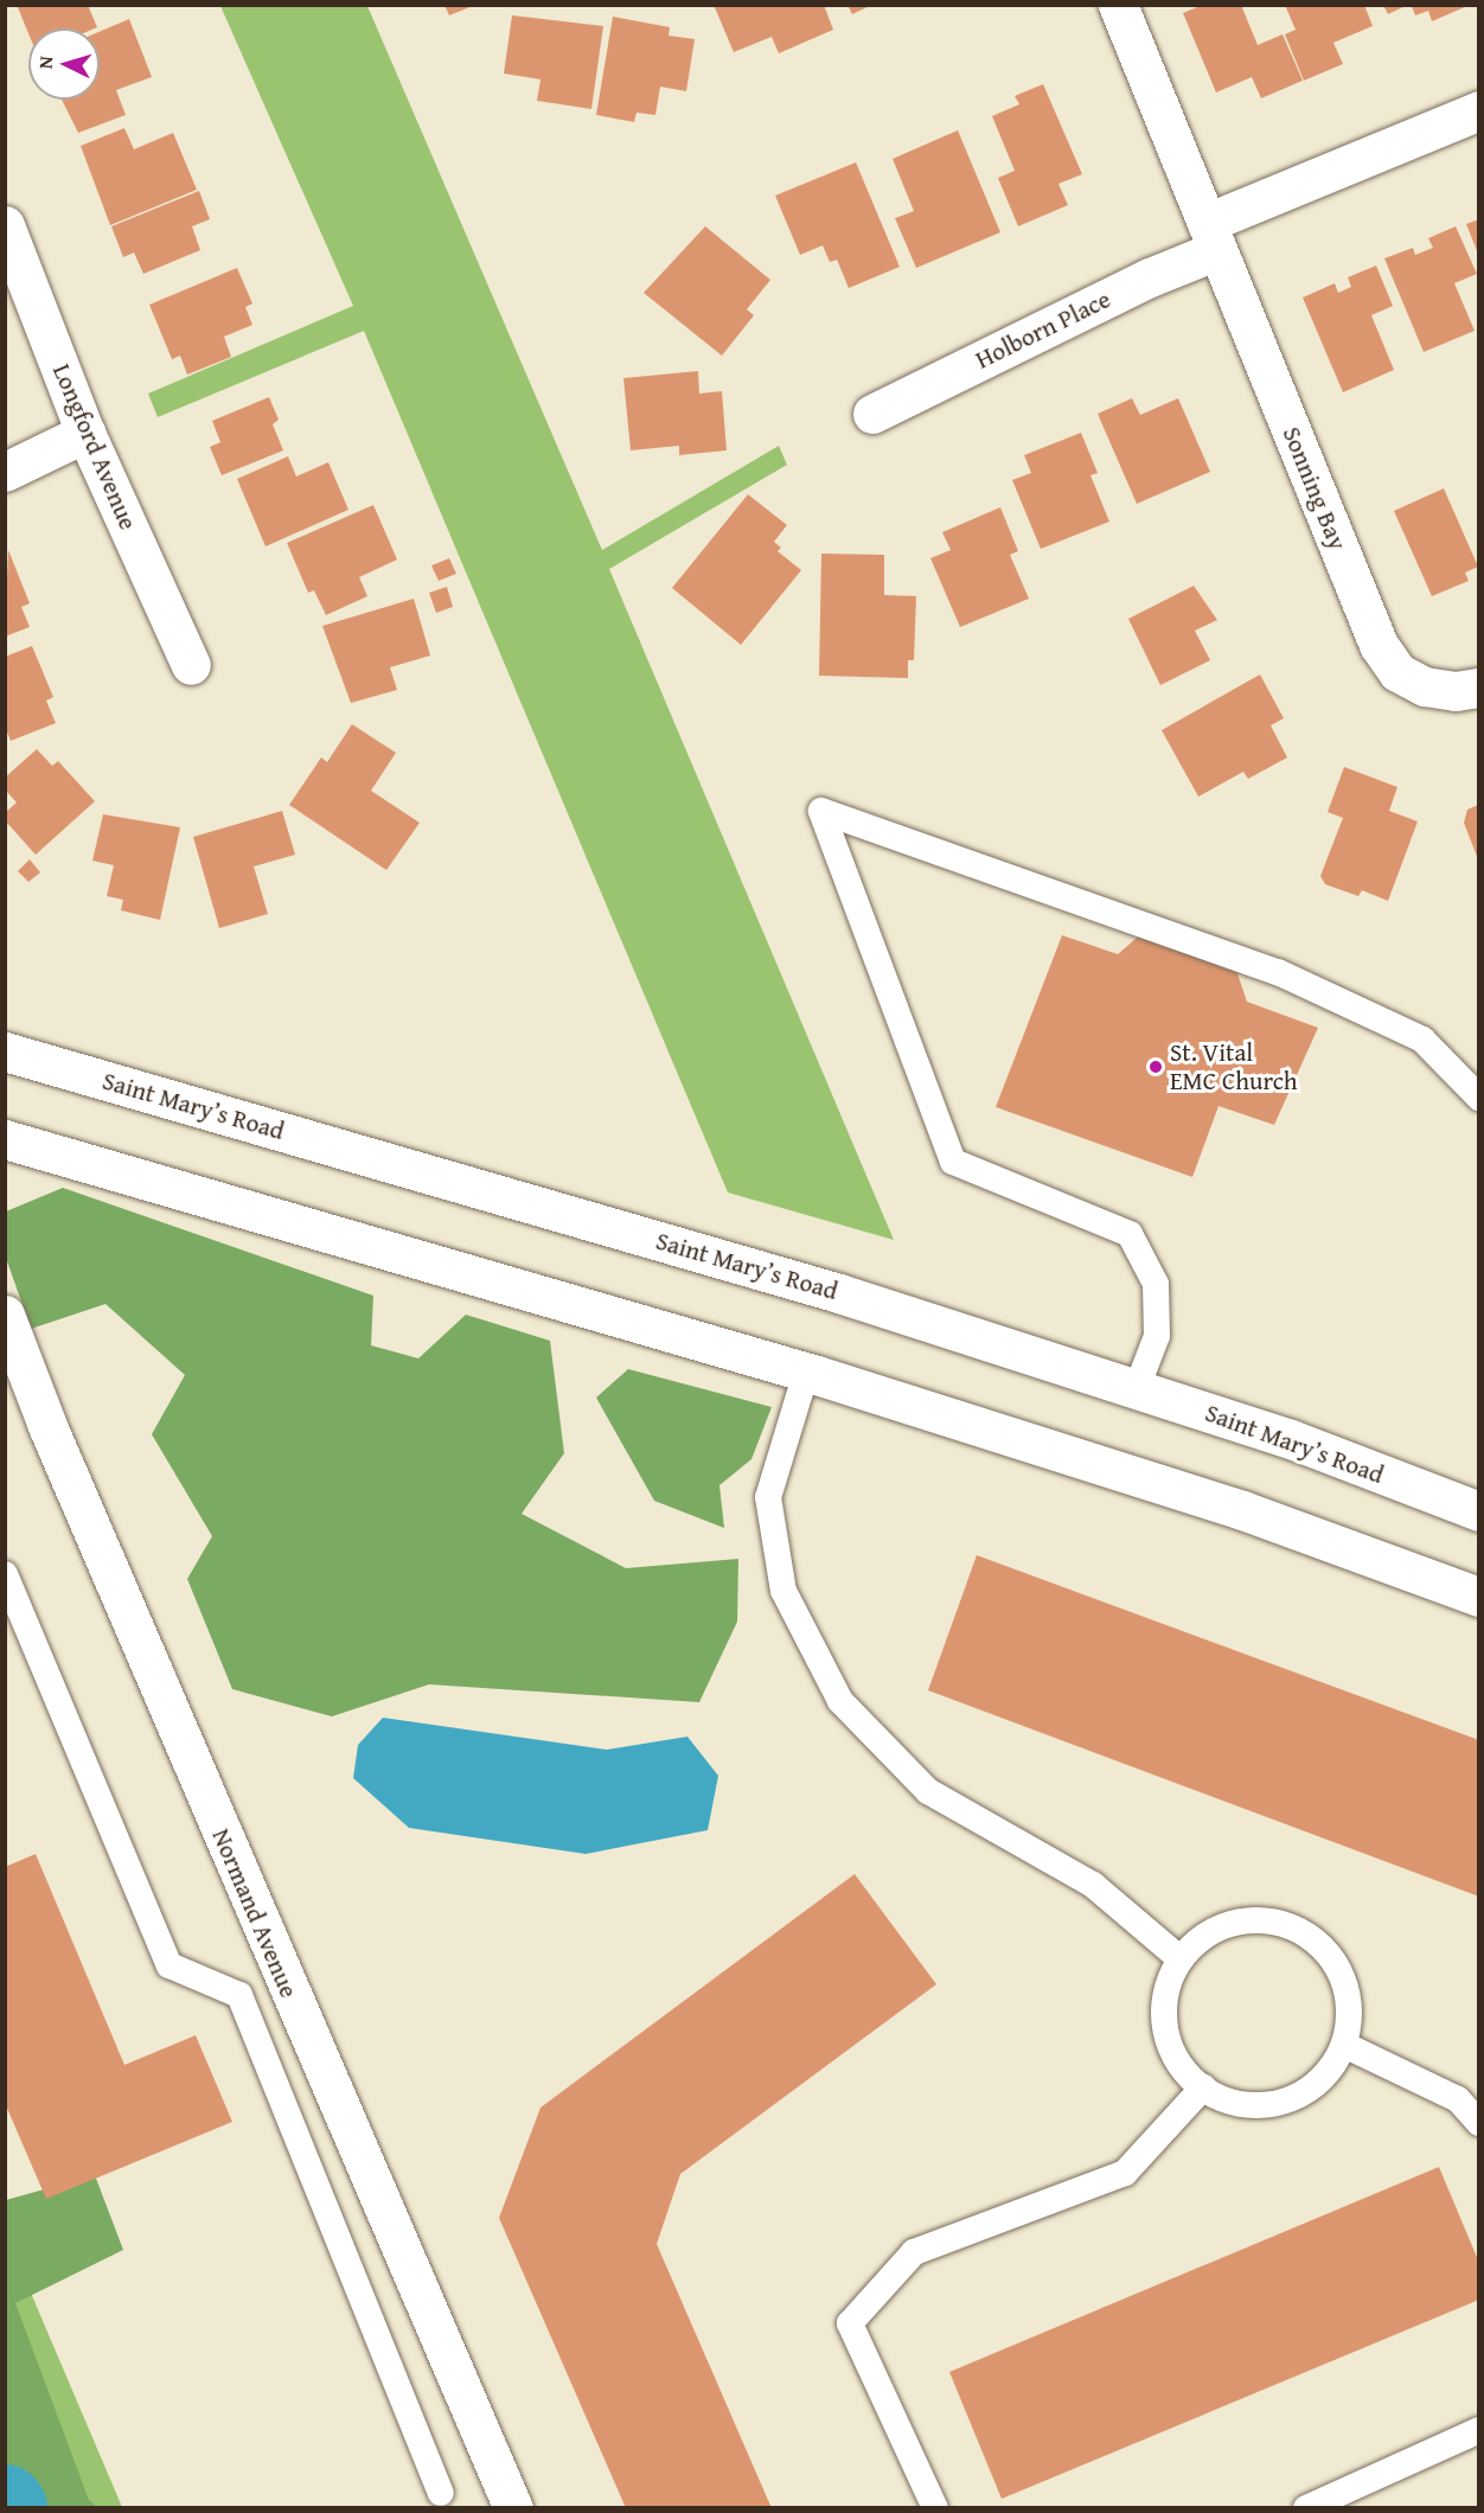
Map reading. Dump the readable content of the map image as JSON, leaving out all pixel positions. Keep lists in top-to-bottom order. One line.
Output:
{"streets":{"street":["Holborn Place","Longford Avenue","Sonning Bay","Saint Mary’s Road","Normand Avenue"]},"crossings":[["Holborn Place","Sonning Bay"]],"places":["St. Vital EMC Church"],"north":"left"}
